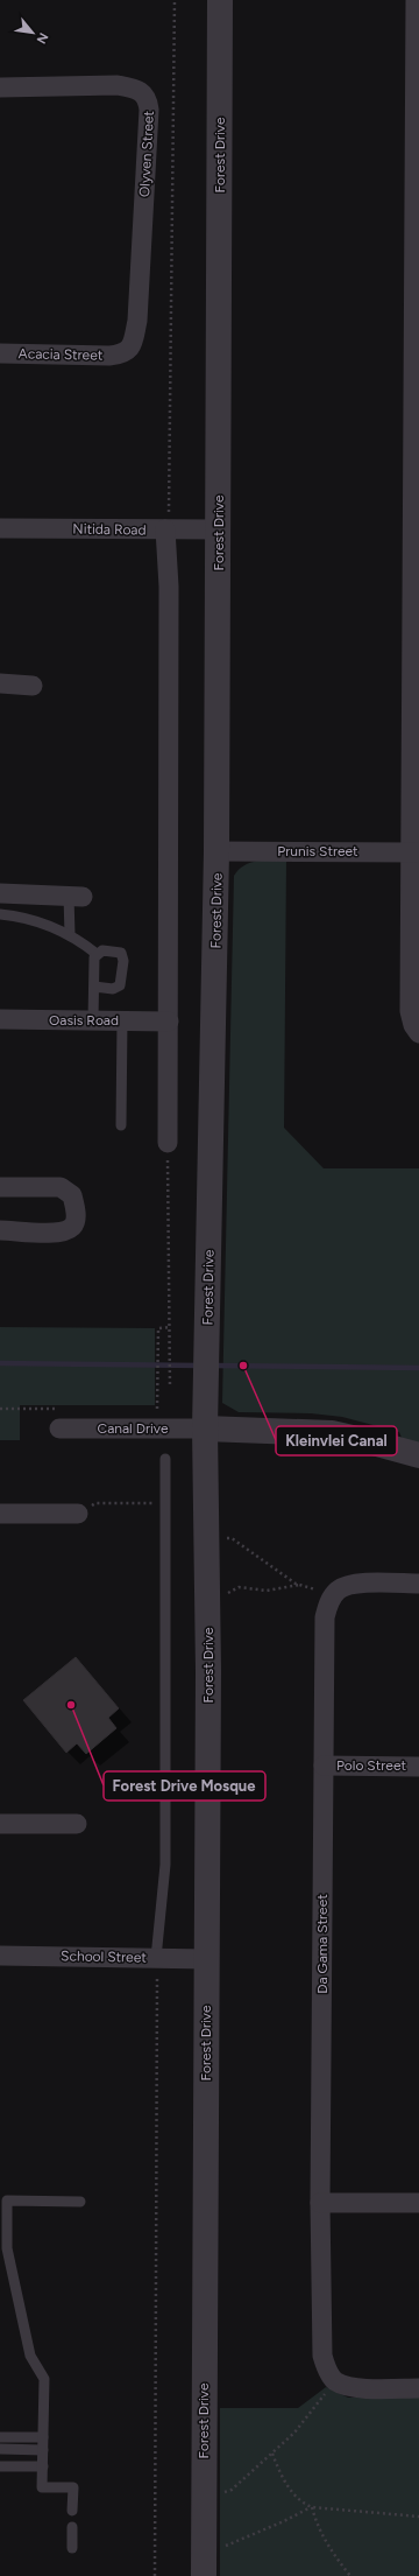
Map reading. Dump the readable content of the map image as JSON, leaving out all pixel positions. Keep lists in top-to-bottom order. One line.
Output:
{"streets":{"street":["Olyven Street","Forest Drive","Acacia Street","Nitida Road","Prunis Street","Oasis Road","Canal Drive","Polo Street","Da Gama Street","School Street"]},"crossings":[["Olyven Street","Acacia Street"],["Forest Drive","Nitida Road"],["Forest Drive","Prunis Street"],["Forest Drive","Canal Drive"],["Forest Drive","School Street"],["Polo Street","Da Gama Street"]],"places":["Kleinvlei Canal","Forest Drive Mosque"],"north":"bottom right"}
